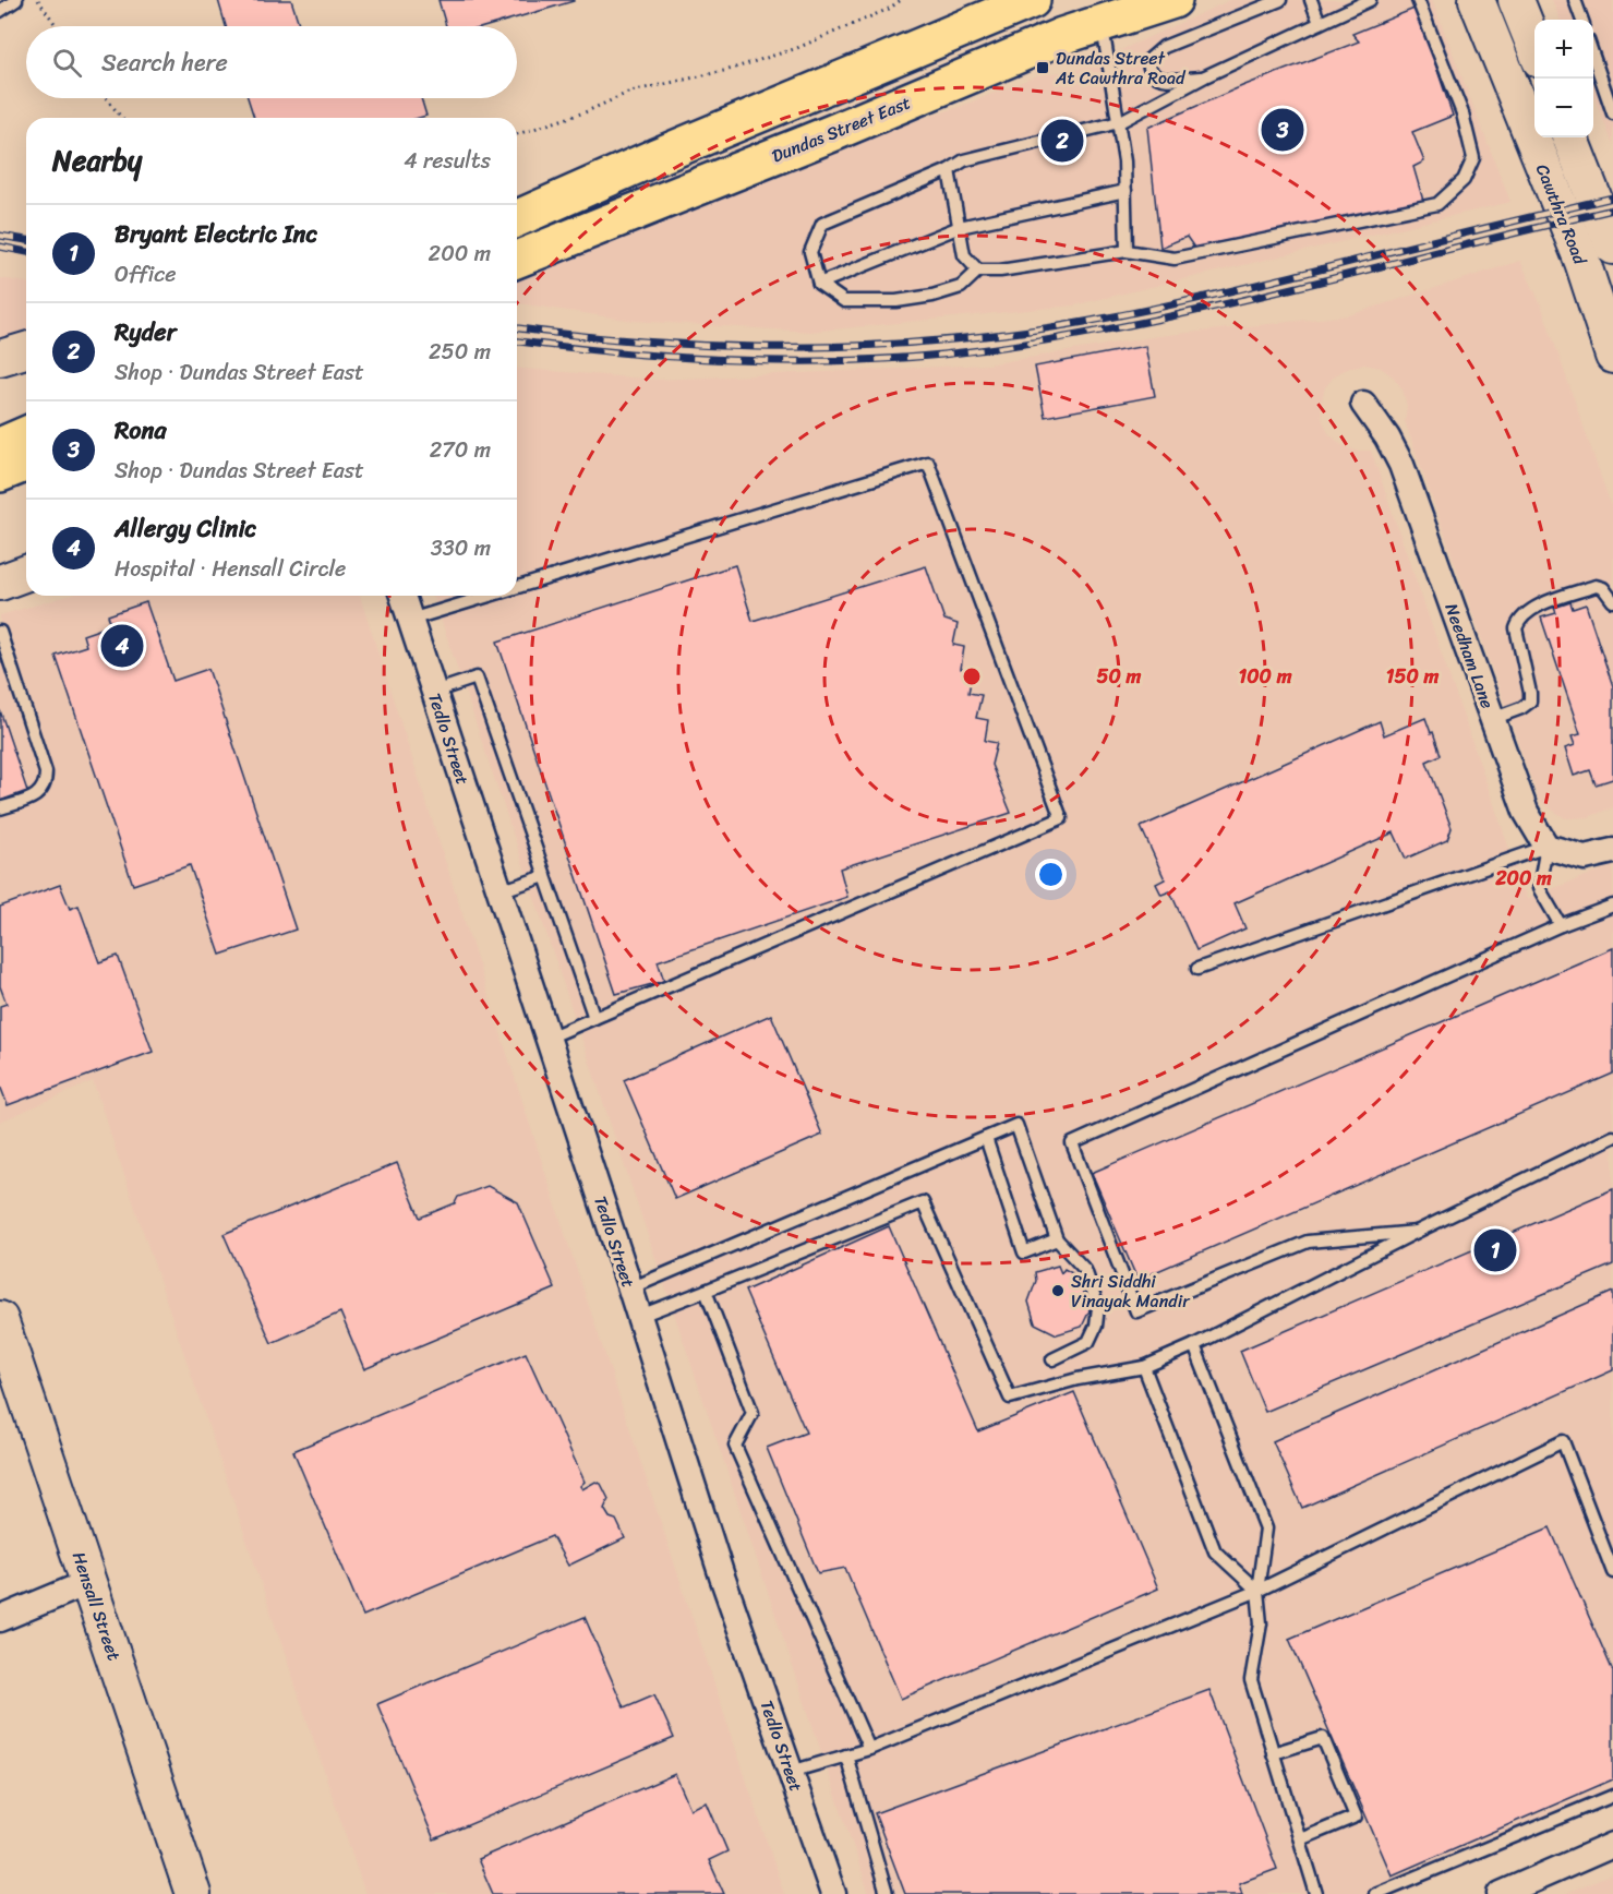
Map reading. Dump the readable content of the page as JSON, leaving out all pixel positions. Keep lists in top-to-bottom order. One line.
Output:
{"streets":{"main road":["Dundas Street East"],"street":["Cawthra Road","Needham Lane","Tedlo Street","Hensall Street"]},"places":{"transit":["Dundas Street At Cawthra Road"],"other":["Shri Siddhi Vinayak Mandir"]},"page":{"map_buttons":["+","−"],"search":"Search here","pins":["3","2","4","1"],"heading":["Nearby","4 results"],"list":[{"mark":"1","name":"Bryant Electric Inc","note":"Office","value":"200 m"},{"mark":"2","name":"Ryder","note":"Shop · Dundas Street East","value":"250 m"},{"mark":"3","name":"Rona","note":"Shop · Dundas Street East","value":"270 m"},{"mark":"4","name":"Allergy Clinic","note":"Hospital · Hensall Circle","value":"330 m"}]},"rings":["50 m","100 m","150 m","200 m"]}
